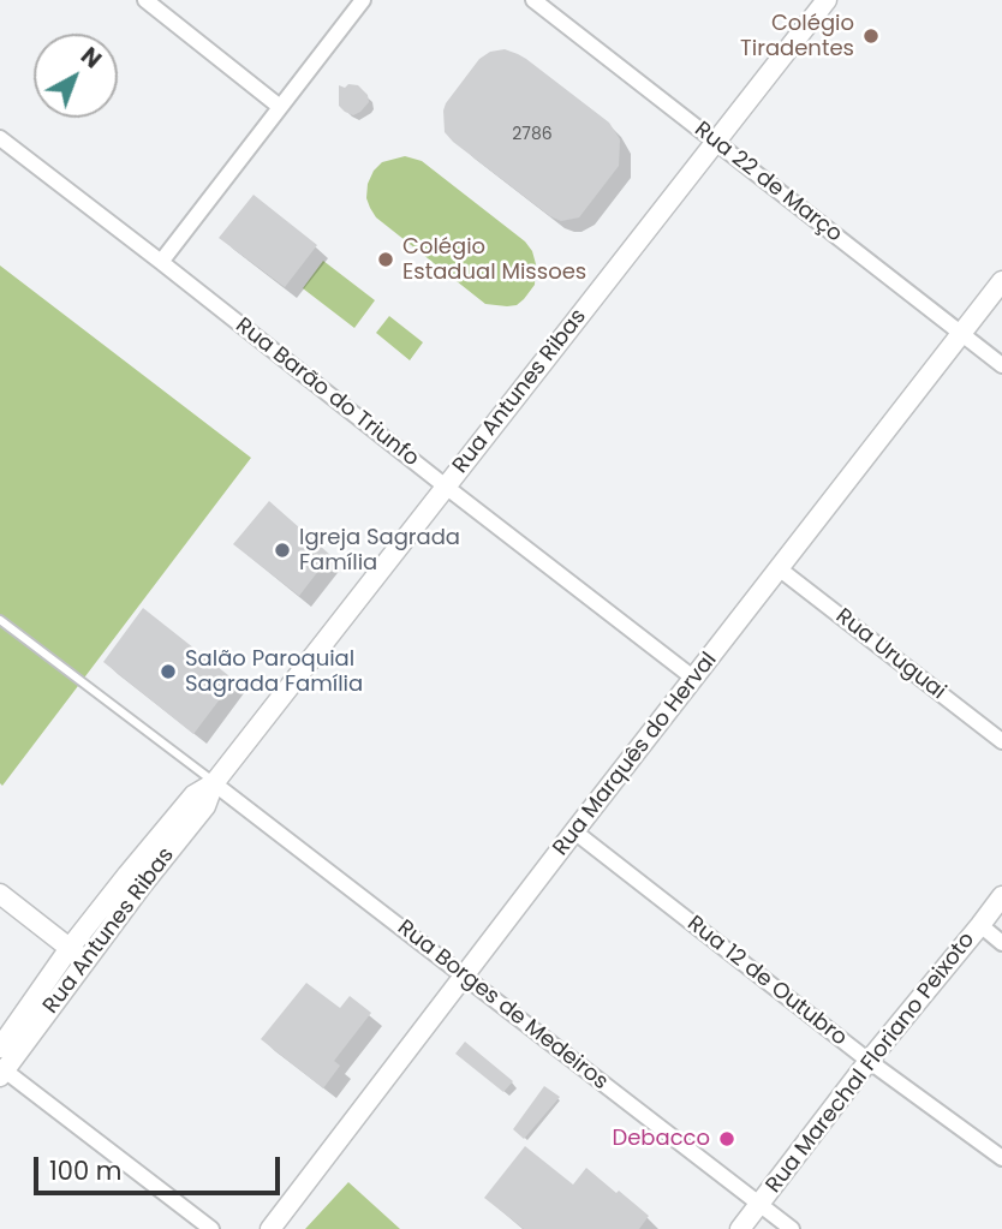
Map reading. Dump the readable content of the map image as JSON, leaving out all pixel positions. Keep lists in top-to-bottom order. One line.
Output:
{"streets":{"street":["Rua 22 de Março","Rua Antunes Ribas","Rua Barão do Triunfo","Rua Uruguai","Rua Marquês do Herval","Rua 12 de Outubro","Rua Borges de Medeiros","Rua Marechal Floriano Peixoto"]},"crossings":[["Rua 22 de Março","Rua Antunes Ribas"],["Rua 22 de Março","Rua Marquês do Herval"],["Rua Antunes Ribas","Rua Barão do Triunfo"],["Rua Antunes Ribas","Rua Borges de Medeiros"],["Rua Barão do Triunfo","Rua Marquês do Herval"],["Rua Uruguai","Rua Marquês do Herval"],["Rua Marquês do Herval","Rua 12 de Outubro"],["Rua Marquês do Herval","Rua Borges de Medeiros"],["Rua 12 de Outubro","Rua Marechal Floriano Peixoto"],["Rua Borges de Medeiros","Rua Marechal Floriano Peixoto"]],"places":["Colégio Tiradentes","Colégio Estadual Missoes","Igreja Sagrada Família","Salão Paroquial Sagrada Família","Debacco"],"house_numbers":["2786"],"scale_bar":"100 m","north":"top right"}
